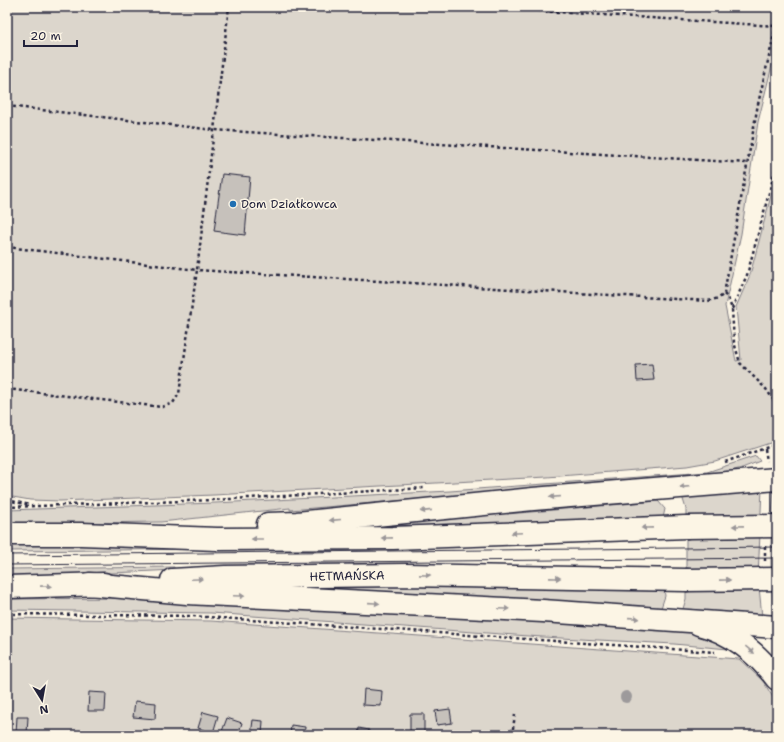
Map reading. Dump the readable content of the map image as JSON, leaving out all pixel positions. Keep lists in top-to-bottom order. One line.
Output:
{"streets":{"main road":["HETMAŃSKA"]},"places":["Dom Działkowca"],"scale_bar":"20 m","north":"bottom"}
